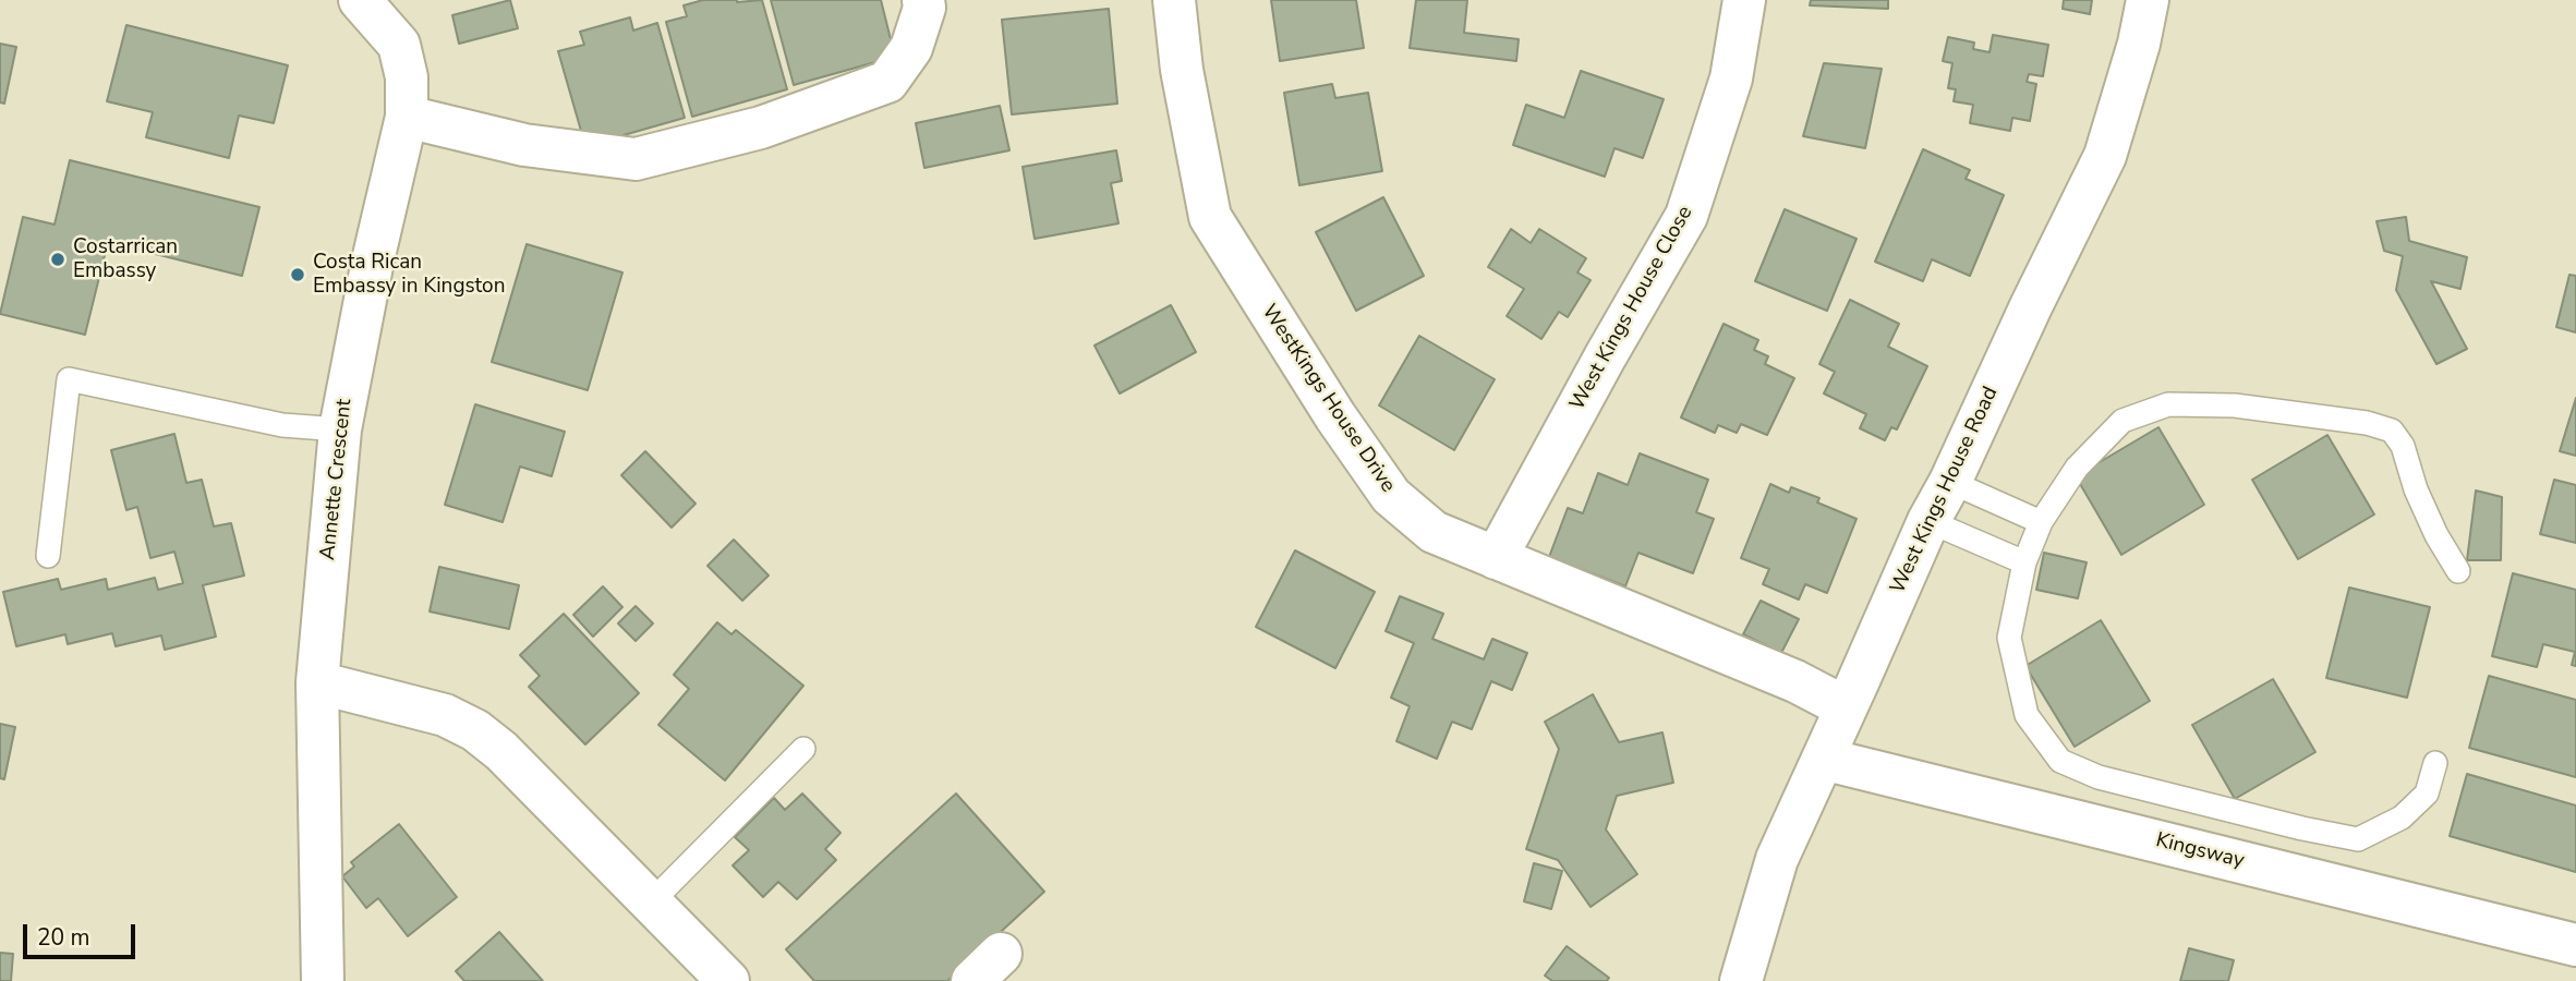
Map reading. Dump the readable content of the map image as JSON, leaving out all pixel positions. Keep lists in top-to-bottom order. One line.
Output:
{"streets":{"street":["West Kings House Close","WestKings House Drive","Annette Crescent","West Kings House Road","Kingsway"]},"crossings":[["West Kings House Close","WestKings House Drive"],["WestKings House Drive","West Kings House Road"],["West Kings House Road","Kingsway"]],"places":["Costarrican Embassy","Costa Rican Embassy in Kingston"],"scale_bar":"20 m"}
